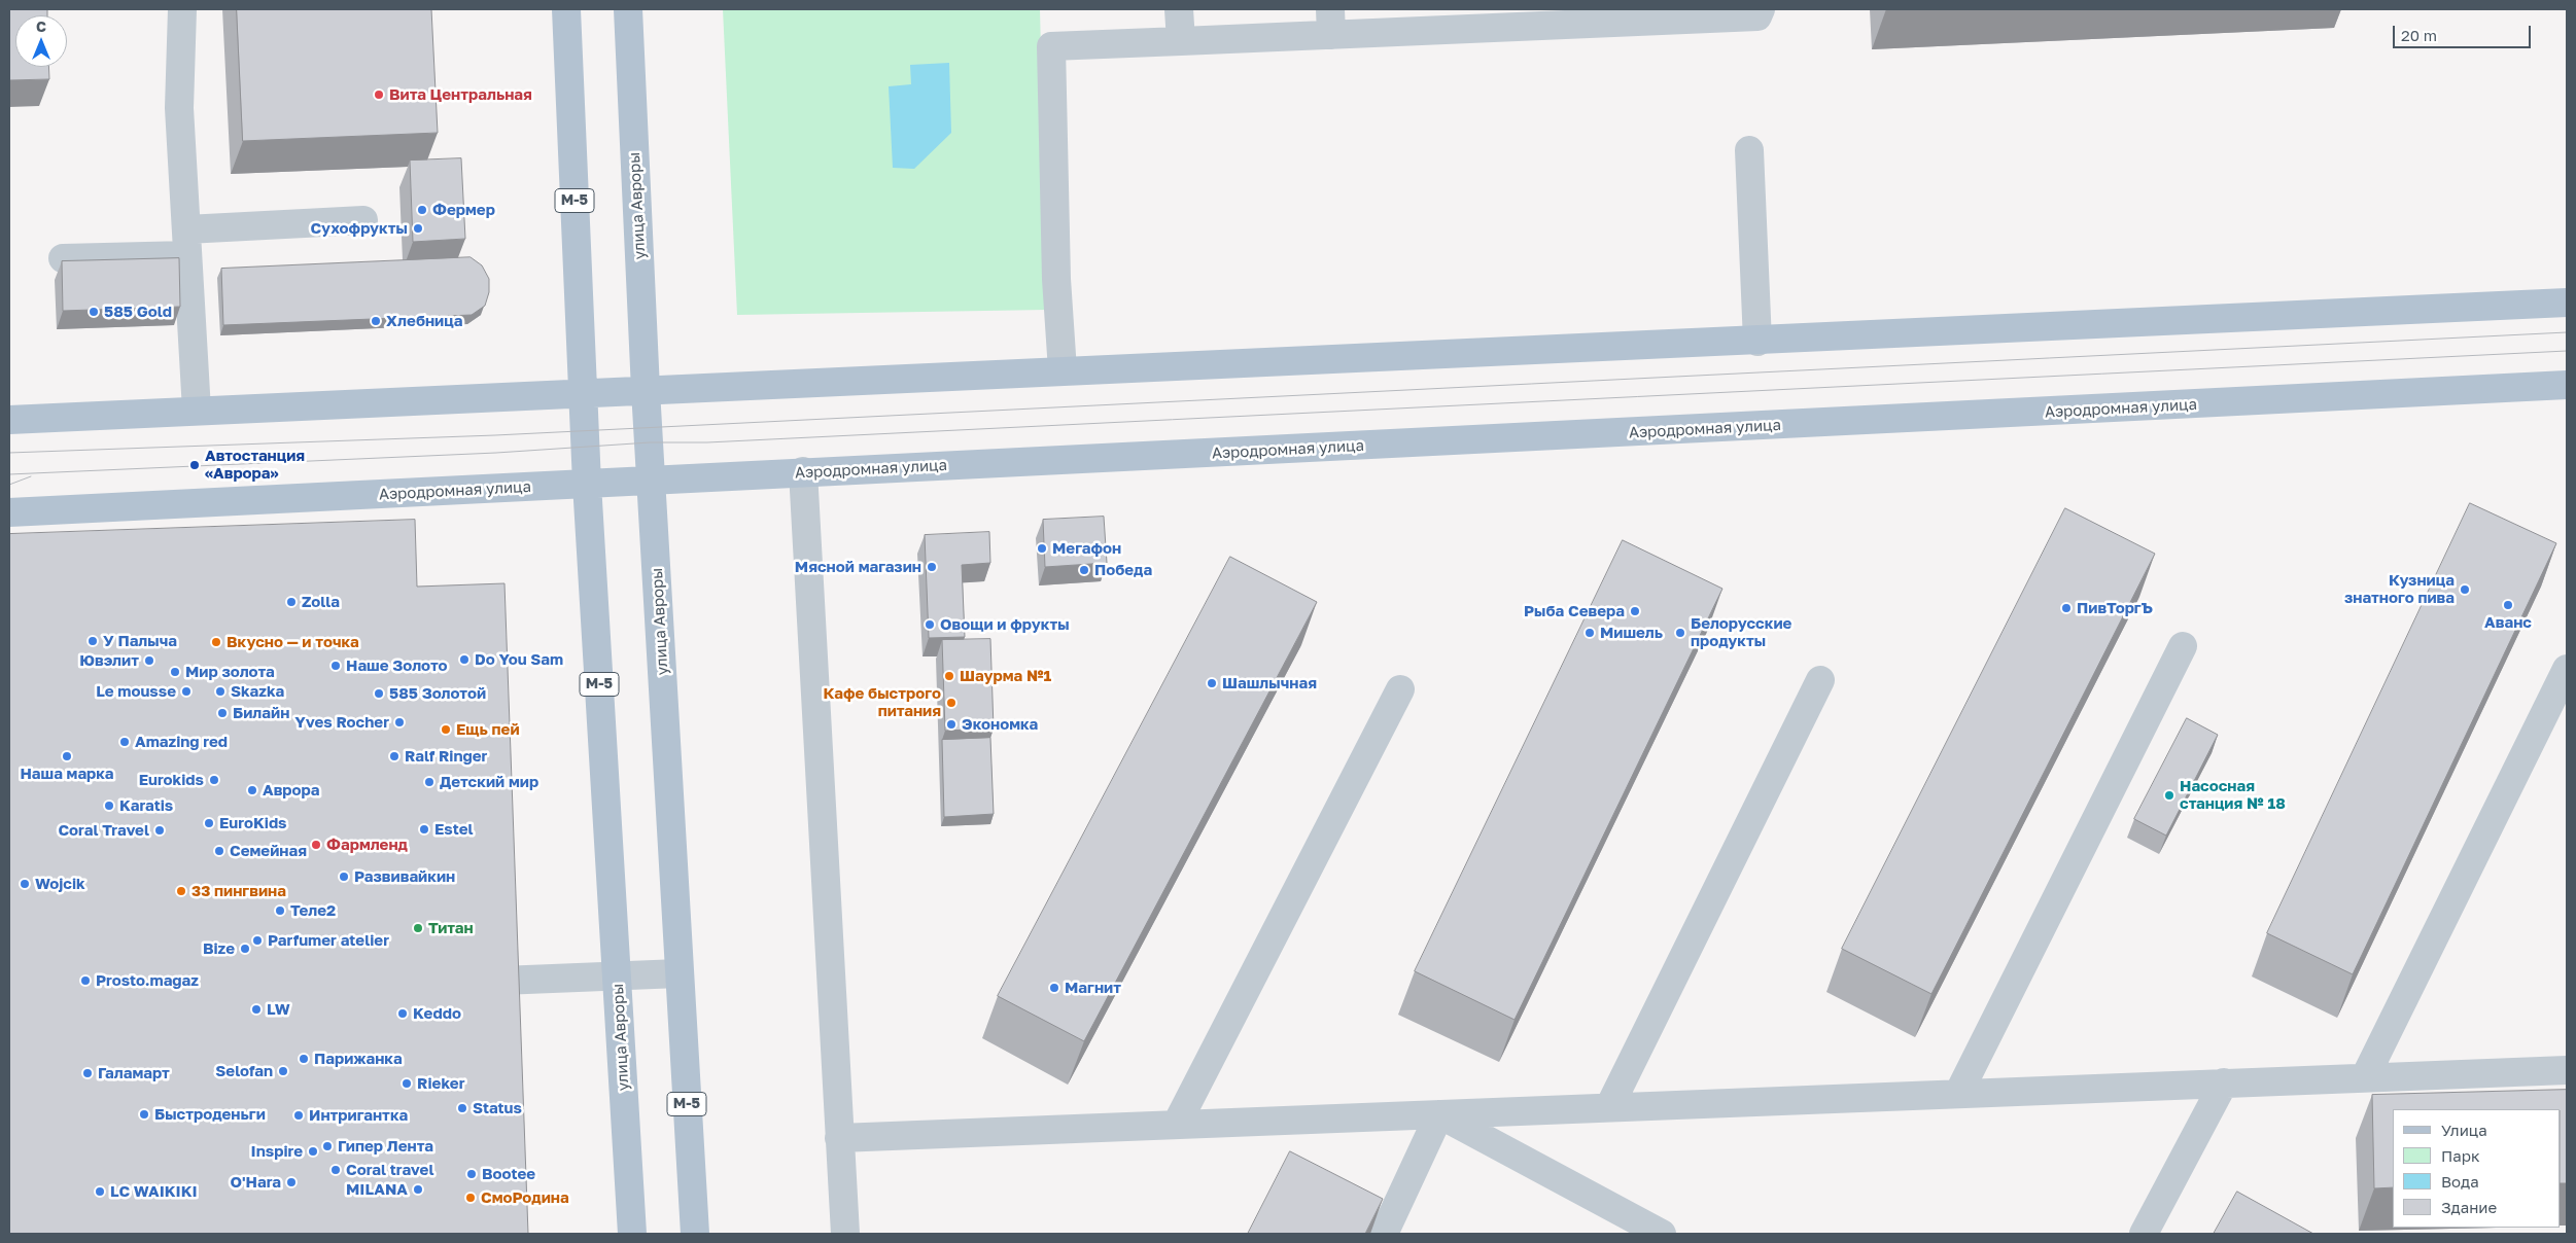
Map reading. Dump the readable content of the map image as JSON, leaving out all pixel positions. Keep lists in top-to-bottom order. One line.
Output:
{"streets":{"main road":["М-5","улица Авроры","Аэродромная улица"]},"crossings":[["улица Авроры","Аэродромная улица"]],"places":["Вита Центральная","Фермер","Сухофрукты","585 Gold","Хлебница","Автостанция «Аврора»","Мегафон","Мясной магазин","Победа","Кузница знатного пива","Zolla","Аванс","ПивТоргЪ","Рыба Севера","Овощи и фрукты","Мишель","Белорусские продукты","У Палыча","Вкусно — и точка","Do You Sam","Ювэлит","Наше Золото","Мир золота","Шаурма №1","Шашлычная","Le mousse","Skazka","585 Золотой","Кафе быстрого питания","Билайн","Yves Rocher","Экономка","Ещь пей","Amazing red","Наша марка","Ralf Ringer","Eurokids","Детский мир","Аврора","Насосная станция № 18","Karatis","EuroKids","Estel","Coral Travel","Фармленд","Семейная","Развивайкин","Wojcik","33 пингвина","Теле2","Титан","Parfumer atelier","Bize","Prosto.magaz","Магнит","LW","Keddo","Парижанка","Selofan","Галамарт","Rieker","Status","Быстроденьги","Интригантка","Гипер Лента","Inspire","Coral travel","Bootee","O'Hara","MILANA","LC WAIKIKI","СмоРодина"],"legend":["Улица","Парк","Вода","Здание"],"scale_bar":"20 m","north":"top"}
